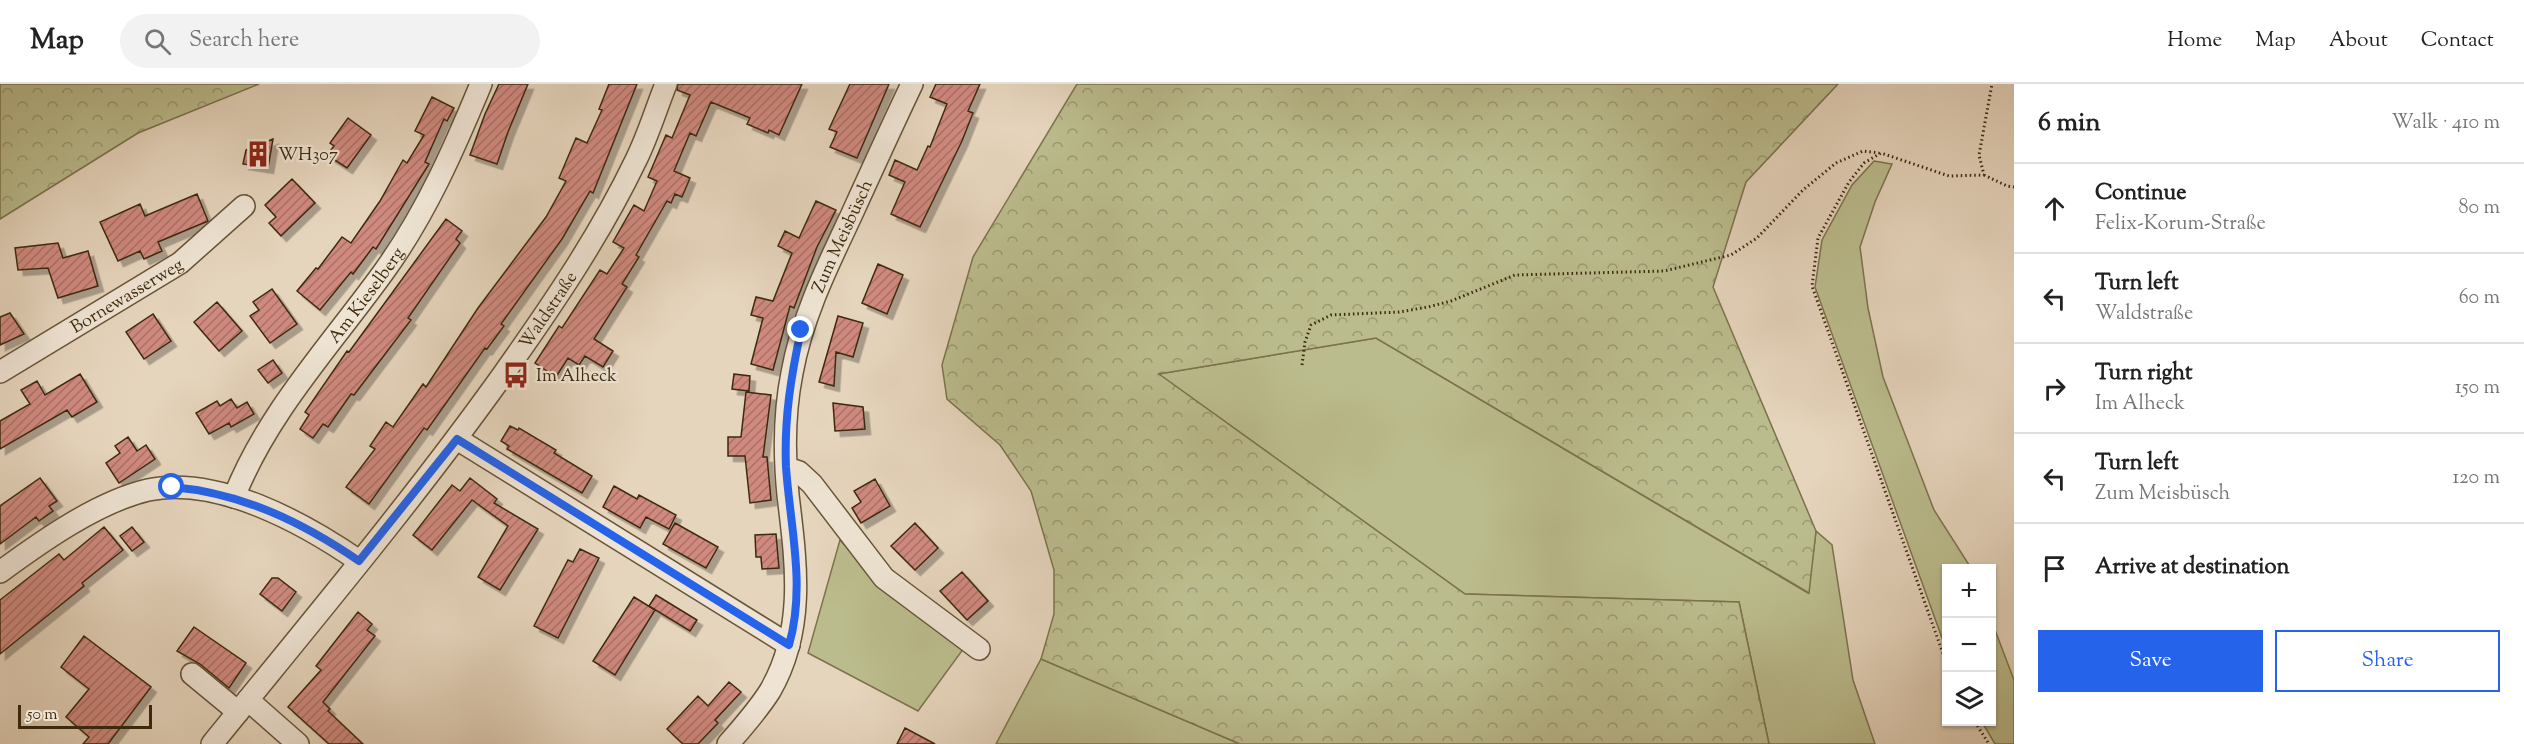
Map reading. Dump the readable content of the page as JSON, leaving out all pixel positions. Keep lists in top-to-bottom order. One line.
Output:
{"streets":{"street":["Zum Meisbüsch","Bornewasserweg","Am Kieselberg","Waldstraße"]},"places":{"building":["WH307"],"bus stop":["Im Alheck"]},"scale_bar":"50 m","page":{"header":"Map","search":"Search here","nav":["Home","Map","About","Contact"],"heading":["6 min","Walk · 410 m"],"list":[["Continue","Felix-Korum-Straße","80 m"],["Turn left","Waldstraße","60 m"],["Turn right","Im Alheck","150 m"],["Turn left","Zum Meisbüsch","120 m"],"Arrive at destination"],"map_buttons":["+","−"],"buttons":["Save","Share"],"scale":"50 m"}}
